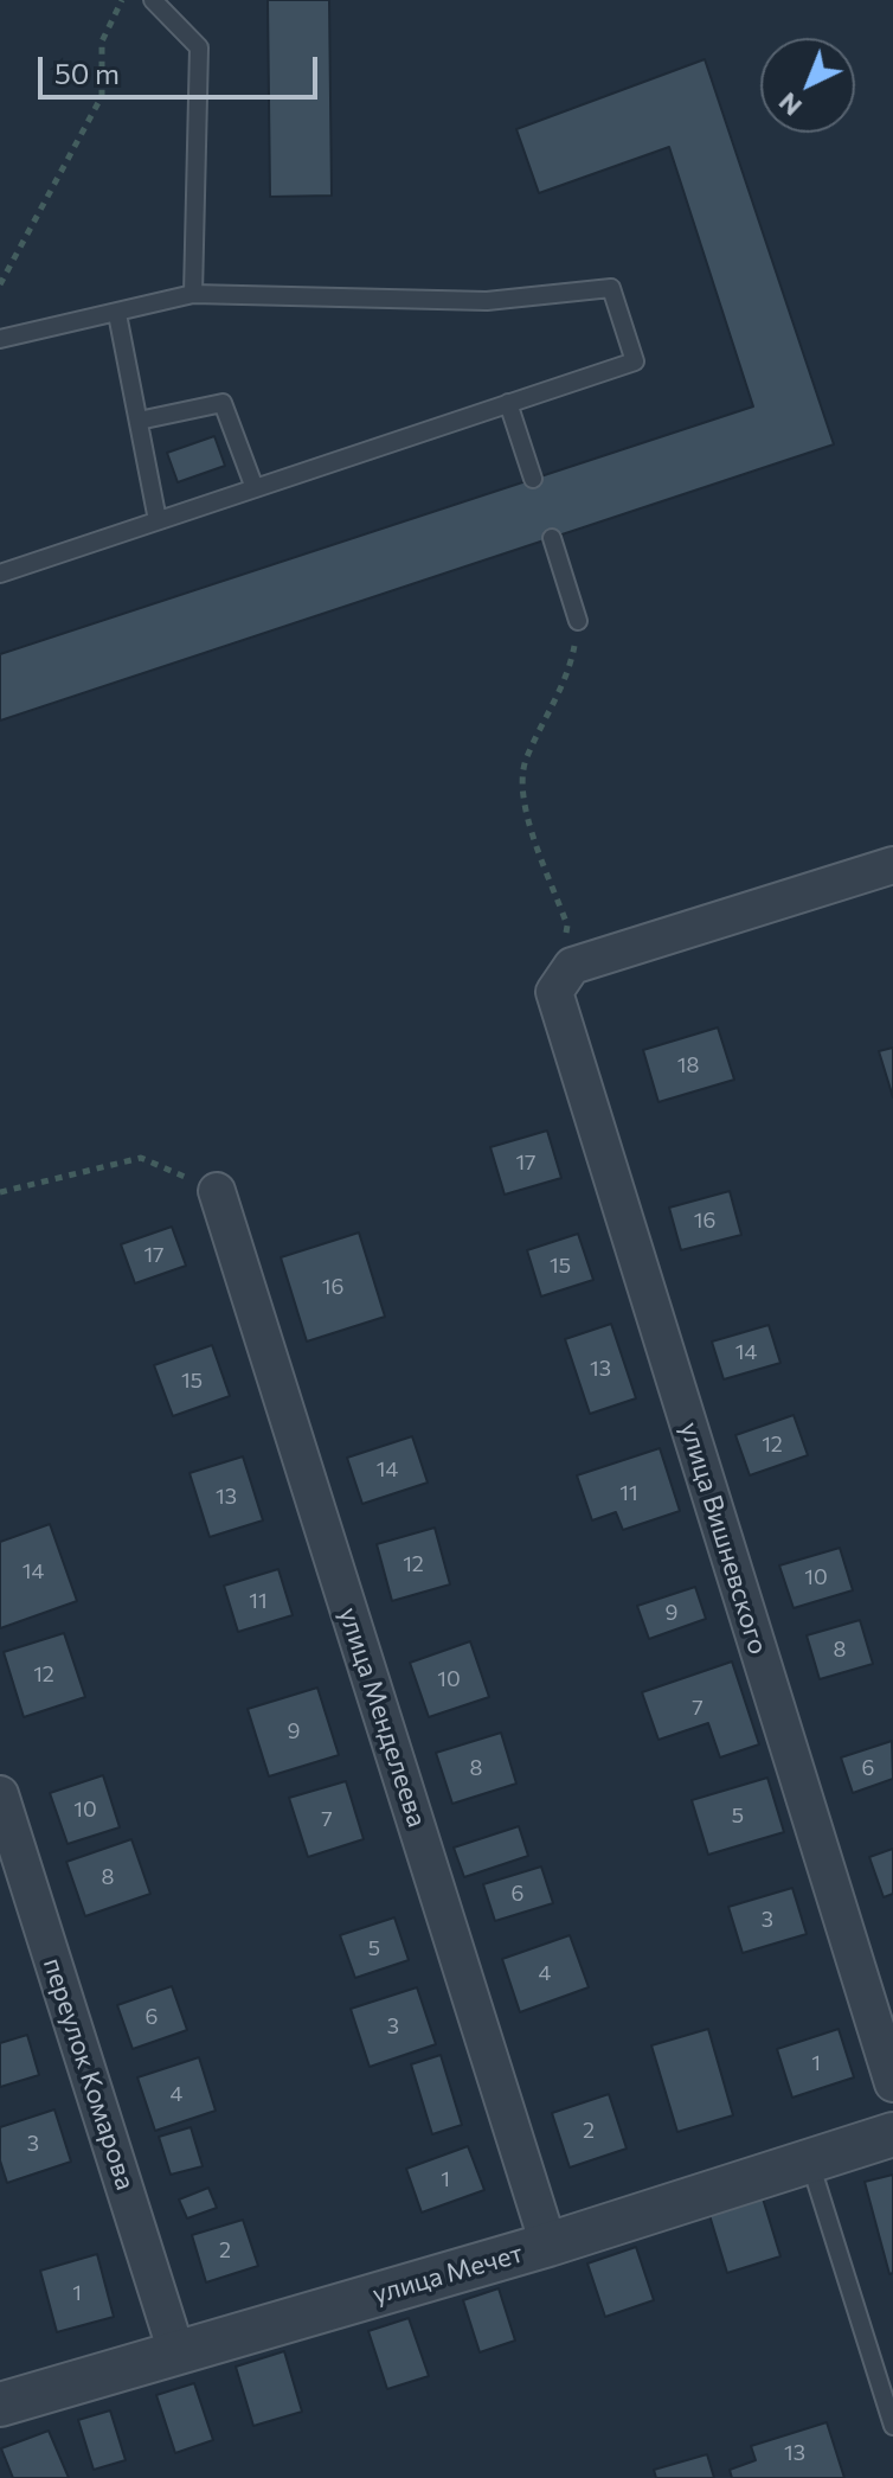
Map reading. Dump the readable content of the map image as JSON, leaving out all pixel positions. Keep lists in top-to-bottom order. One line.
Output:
{"streets":{"street":["улица Вишневского","улица Менделеева","переулок Комарова","улица Мечет"]},"crossings":[["улица Менделеева","улица Мечет"],["переулок Комарова","улица Мечет"]],"house_numbers":["18","17","16","17","15","16","14","13","15","12","14","11","13","12","14","10","11","9","8","12","10","7","9","8","6","10","5","7","8","6","3","5","4","6","3","1","4","2","3","1","2","1","13"],"scale_bar":"50 m","north":"bottom left"}
